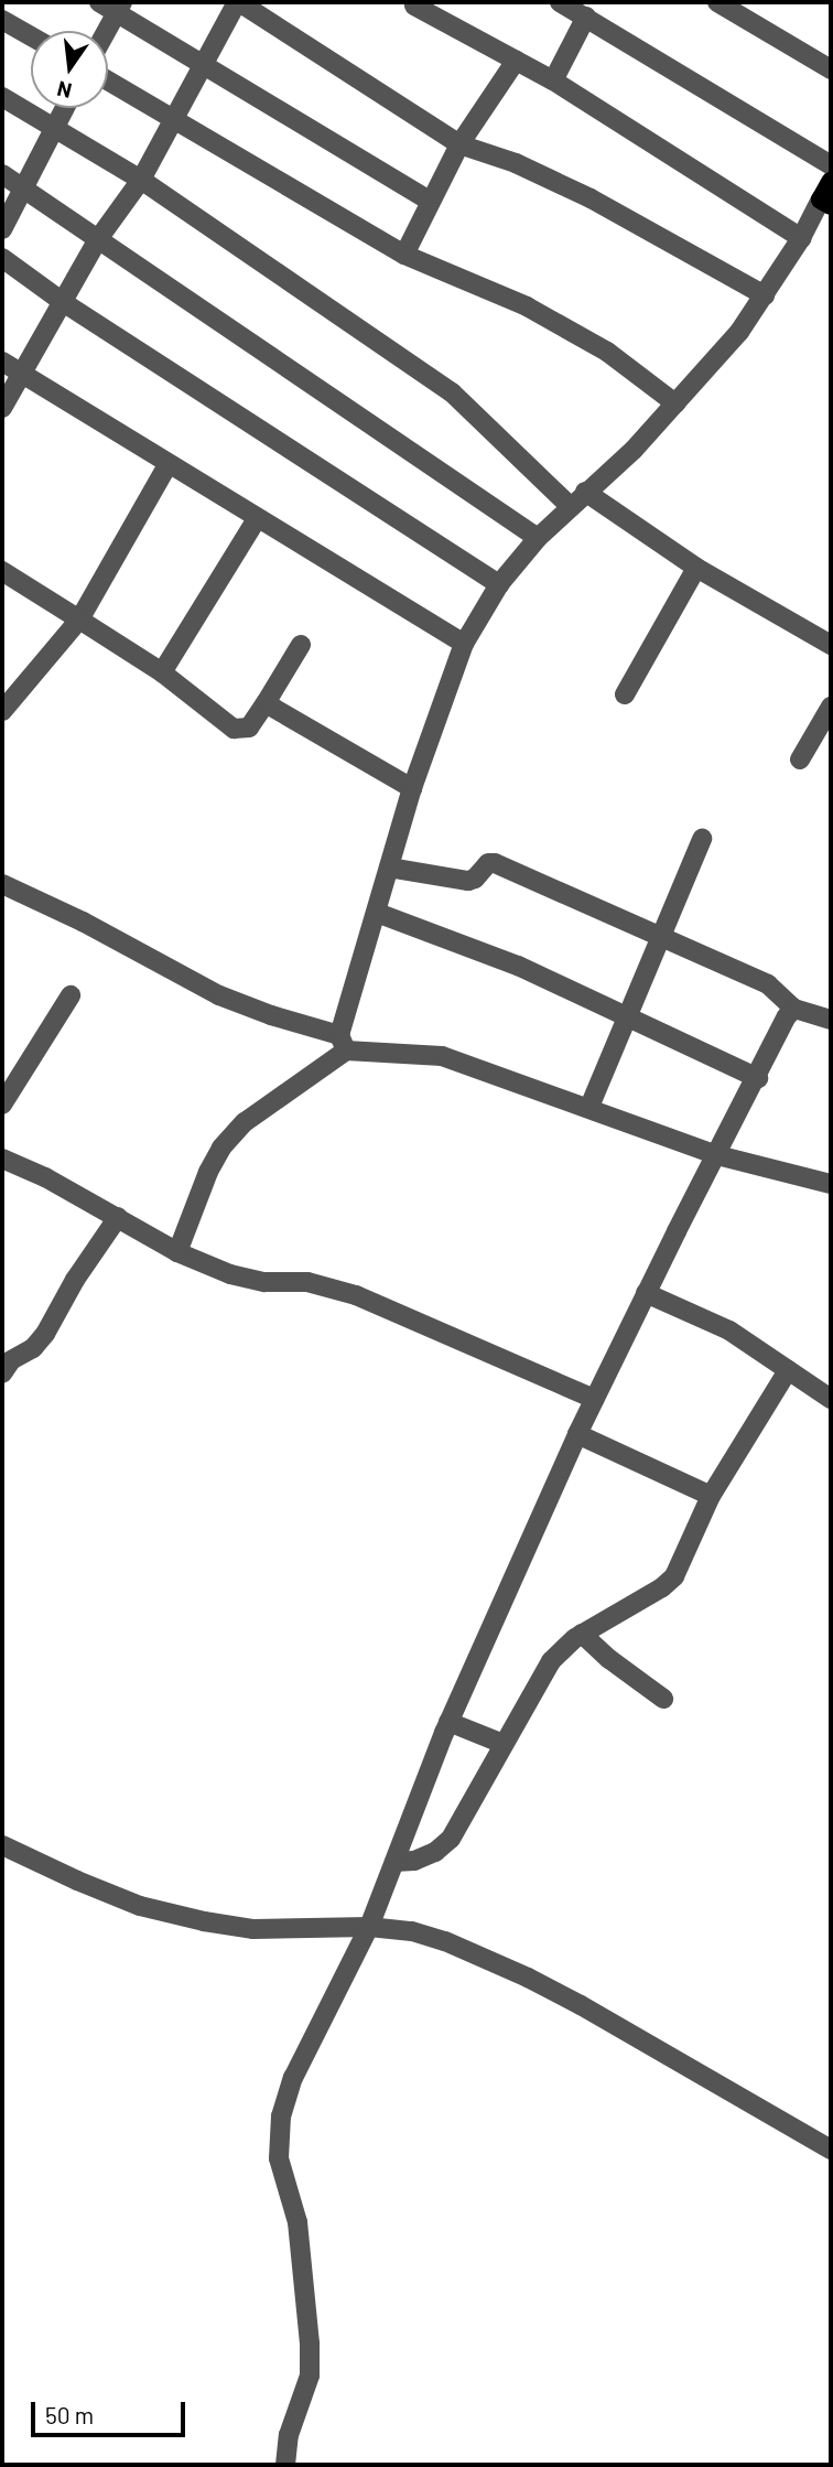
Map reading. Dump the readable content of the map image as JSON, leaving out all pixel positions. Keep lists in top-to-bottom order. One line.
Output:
{"scale_bar":"50 m","north":"bottom"}
